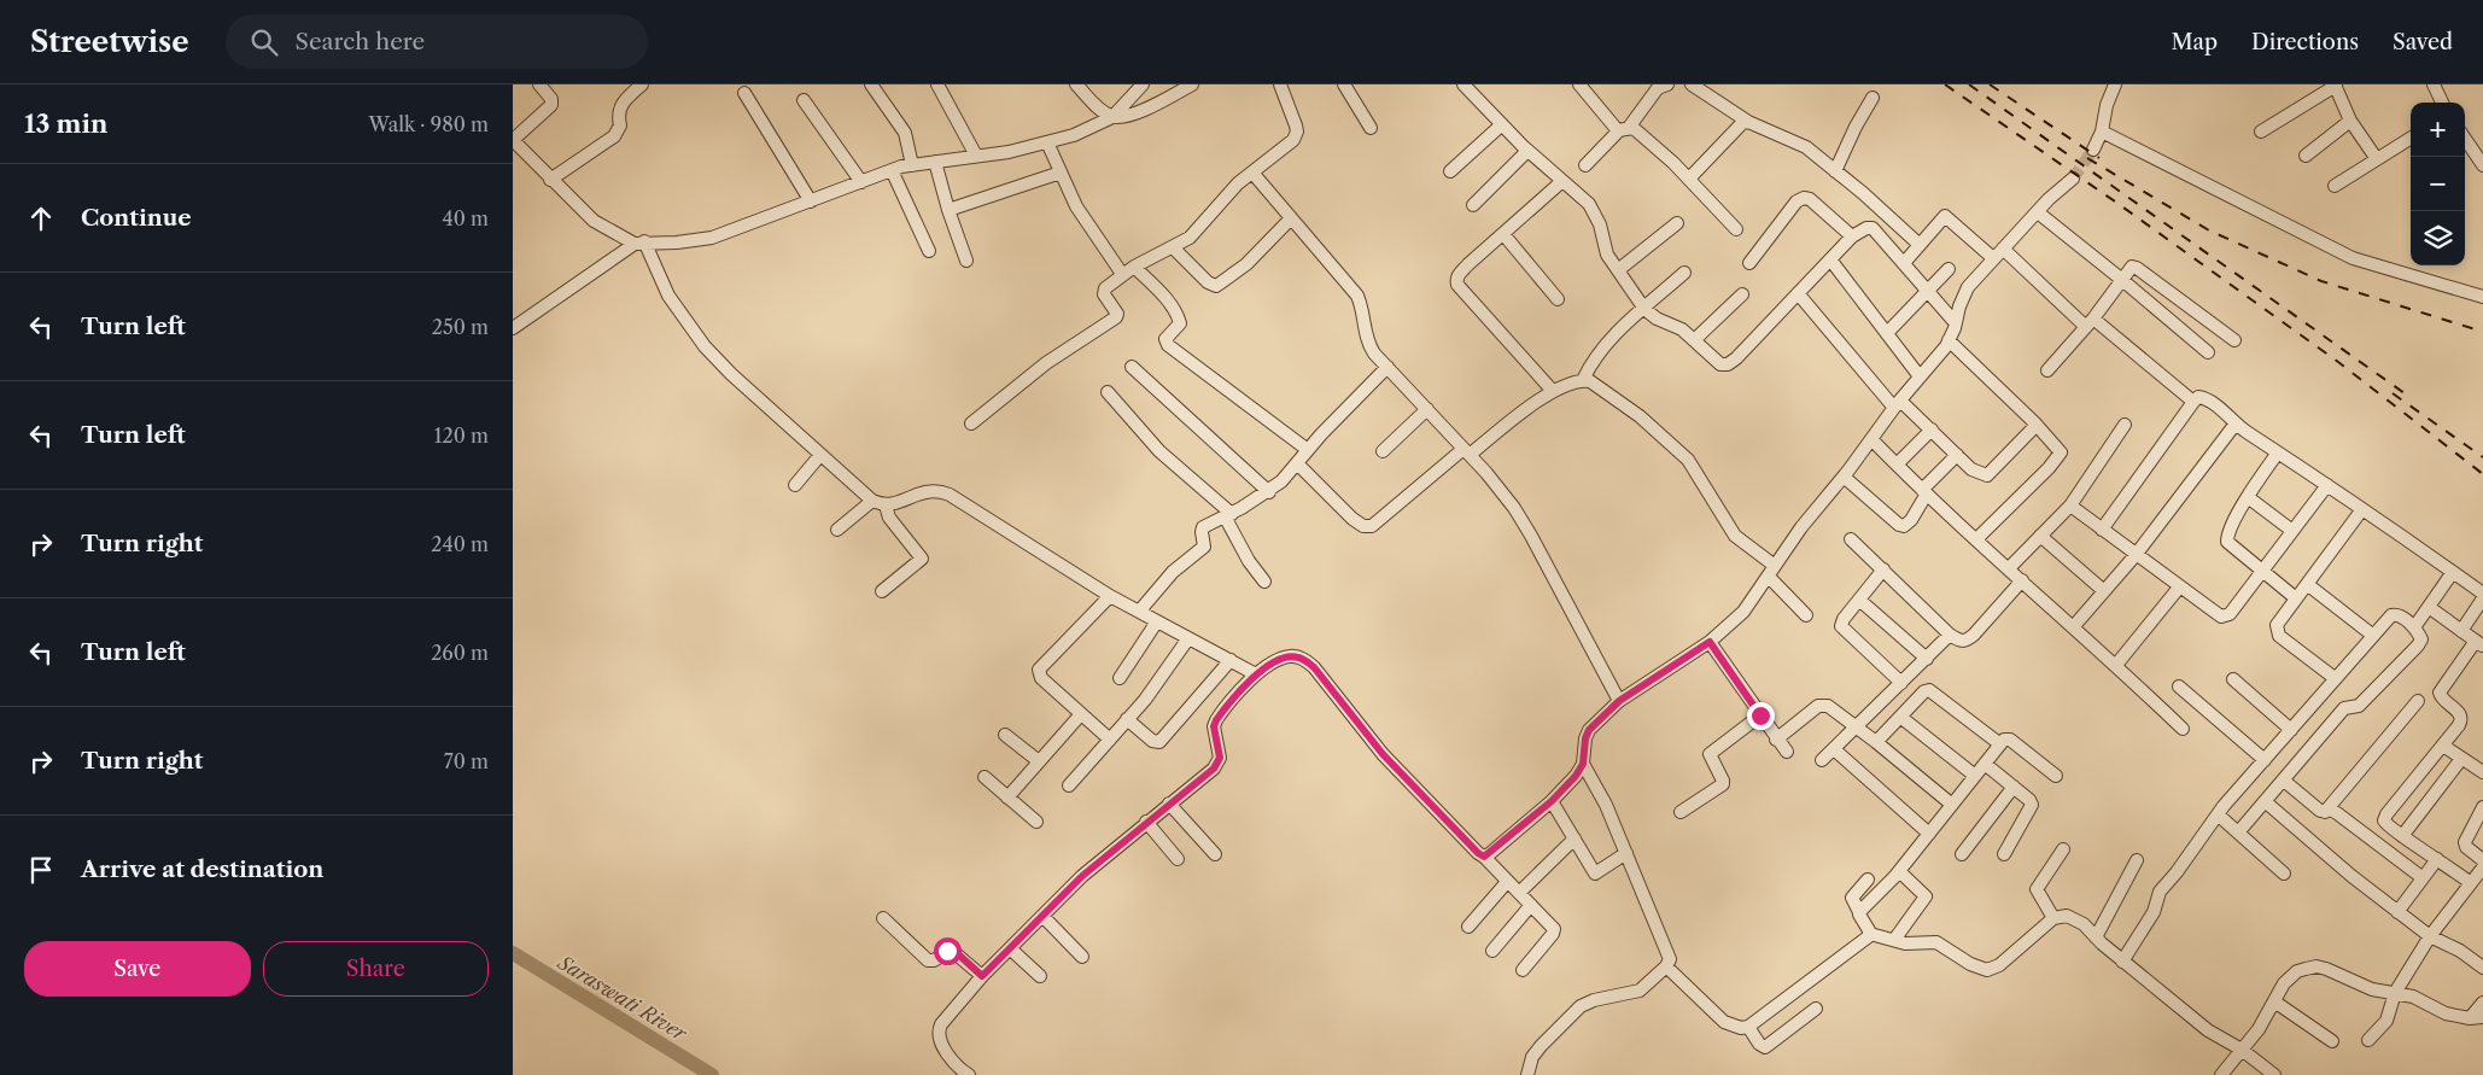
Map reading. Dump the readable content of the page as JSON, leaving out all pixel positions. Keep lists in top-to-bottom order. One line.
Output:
{"water":["Saraswati River"],"page":{"header":"Streetwise","search":"Search here","nav":["Map","Directions","Saved"],"heading":["13 min","Walk · 980 m"],"map_buttons":["+","−"],"list":[["Continue","40 m"],["Turn left","250 m"],["Turn left","120 m"],["Turn right","240 m"],["Turn left","260 m"],["Turn right","70 m"],"Arrive at destination"],"buttons":["Save","Share"]}}
